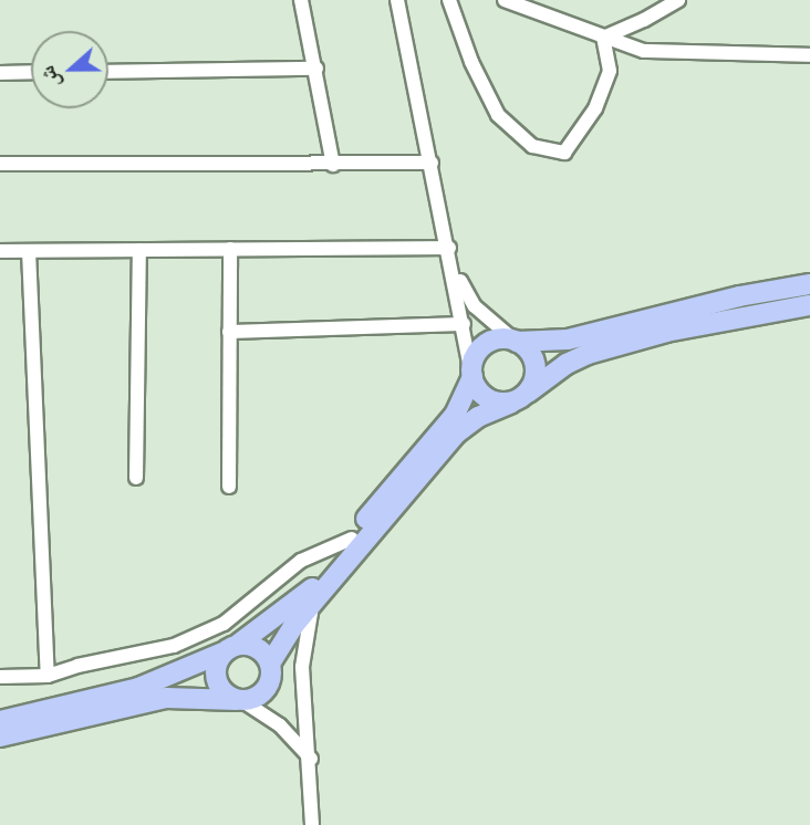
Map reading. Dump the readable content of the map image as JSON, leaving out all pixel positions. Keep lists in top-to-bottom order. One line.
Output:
{"north":"left"}
